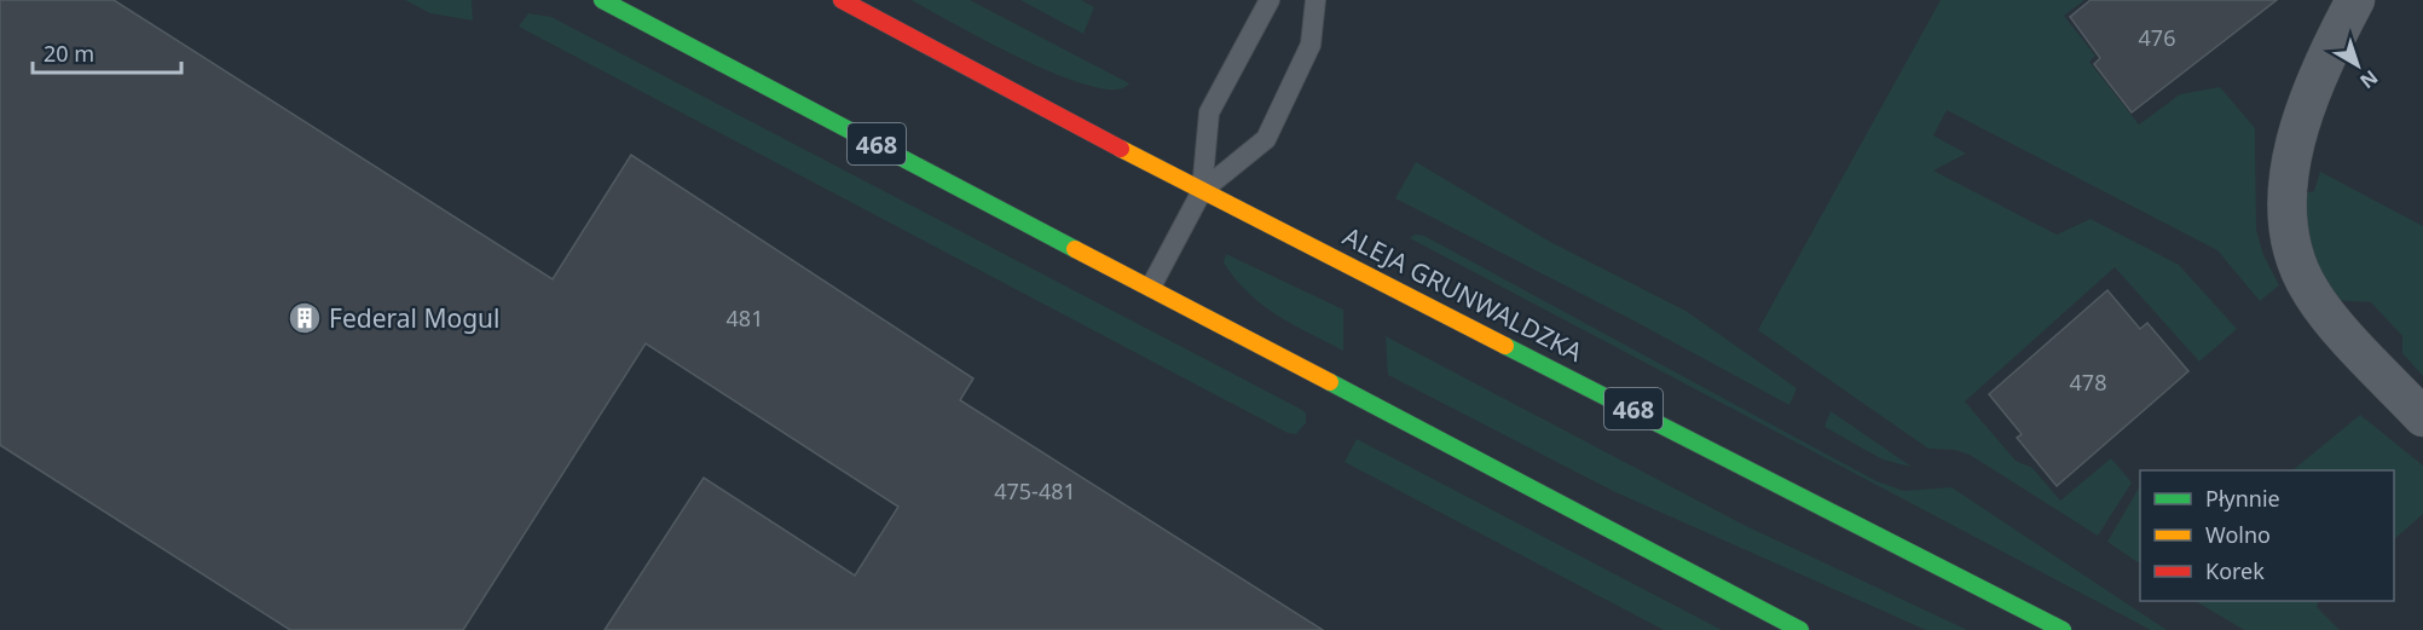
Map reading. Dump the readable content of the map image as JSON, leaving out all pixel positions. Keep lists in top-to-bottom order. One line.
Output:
{"streets":{"main road":["468","ALEJA GRUNWALDZKA"]},"places":{"building":["Federal Mogul"]},"house_numbers":["476","481","478","475-481"],"legend":["Płynnie","Wolno","Korek"],"scale_bar":"20 m","north":"bottom right"}
